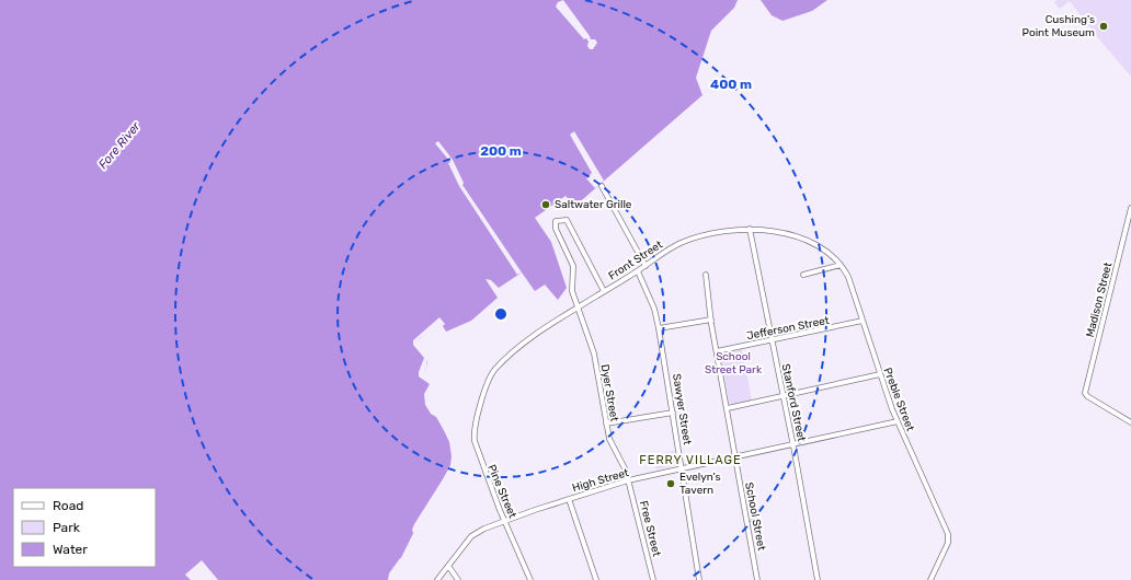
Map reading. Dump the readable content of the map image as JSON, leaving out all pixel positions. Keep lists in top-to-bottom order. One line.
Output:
{"streets":{"street":["Front Street","Madison Street","Jefferson Street","Dyer Street","Preble Street","Stanford Street","Sawyer Street","High Street","Pine Street","School Street","Free Street"]},"crossings":[["Front Street","Dyer Street"],["Front Street","Preble Street"],["Front Street","Stanford Street"],["Front Street","Sawyer Street"],["Front Street","Pine Street"],["Jefferson Street","Preble Street"],["Jefferson Street","Stanford Street"],["Jefferson Street","School Street"],["Dyer Street","High Street"],["Dyer Street","Free Street"],["Preble Street","High Street"],["Stanford Street","High Street"],["Sawyer Street","High Street"],["High Street","Pine Street"],["High Street","School Street"],["High Street","Free Street"]],"districts":["FERRY VILLAGE"],"water":["Fore River"],"parks":["School Street Park"],"places":["Cushing's Point Museum","Saltwater Grille","Evelyn's Tavern"],"legend":["Road","Park","Water"],"rings":["400 m","200 m"]}
